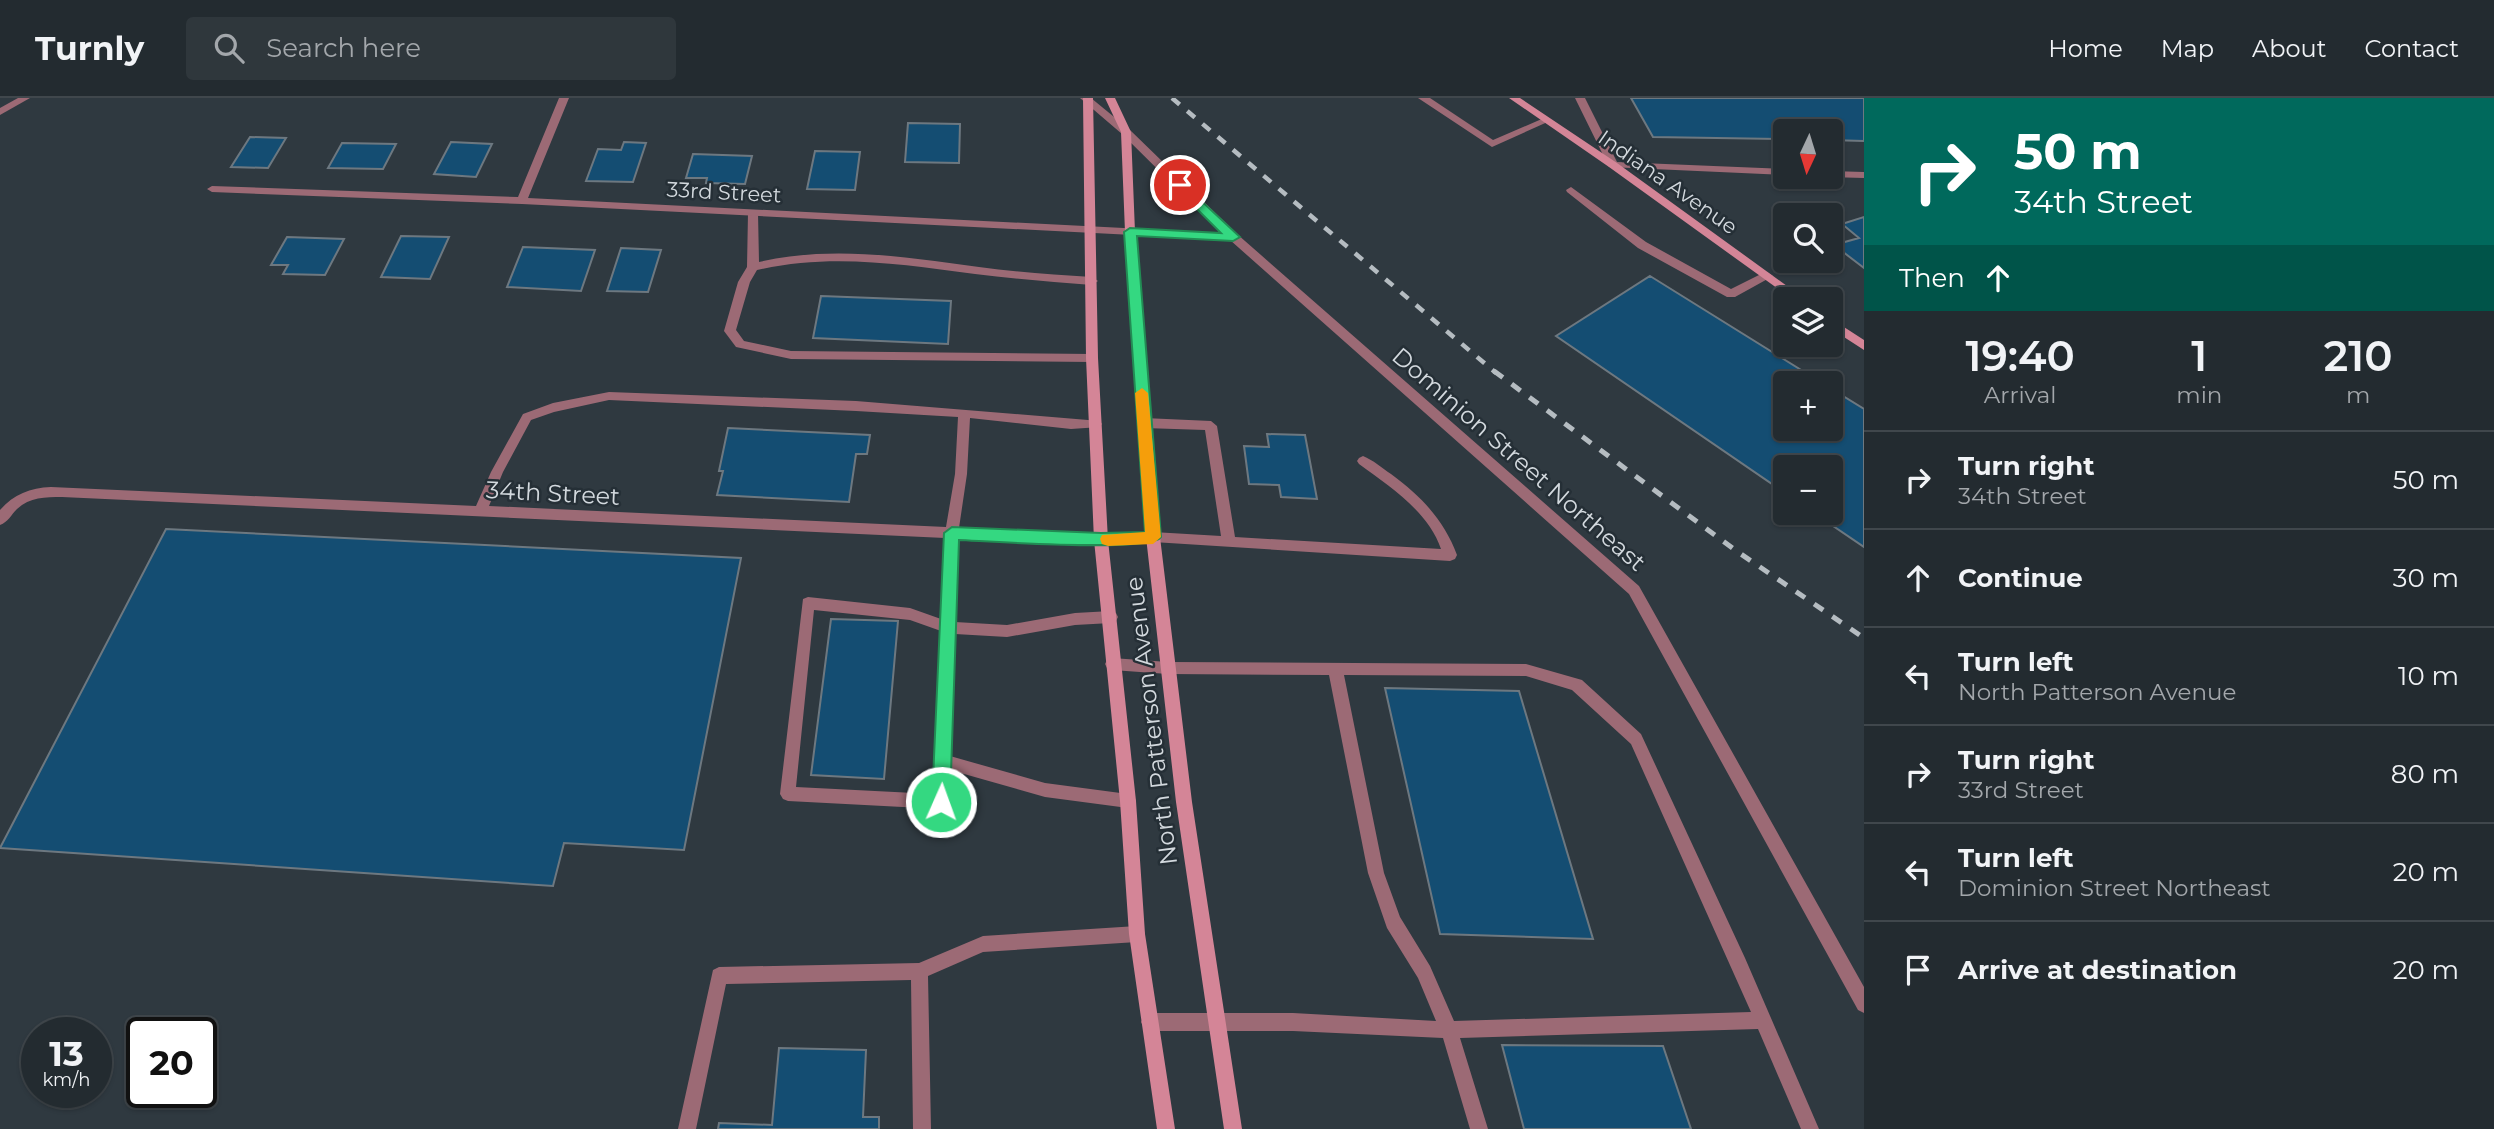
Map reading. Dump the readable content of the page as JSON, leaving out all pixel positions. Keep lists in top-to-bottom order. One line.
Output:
{"streets":{"main road":["Indiana Avenue","North Patterson Avenue"],"street":["33rd Street","Dominion Street Northeast","34th Street"]},"crossings":[["33rd Street","Dominion Street Northeast"],["33rd Street","North Patterson Avenue"],["Dominion Street Northeast","North Patterson Avenue"],["34th Street","North Patterson Avenue"]],"north":"bottom","page":{"header":"Turnly","search":"Search here","nav":["Home","Map","About","Contact"],"turn":["50 m","34th Street"],"map_buttons":["+","−"],"then":"Then","eta":["19:40","Arrival","1","min","210","m"],"list":[{"name":"Turn right","note":"34th Street","value":"50 m"},{"name":"Continue","value":"30 m"},{"name":"Turn left","note":"North Patterson Avenue","value":"10 m"},{"name":"Turn right","note":"33rd Street","value":"80 m"},{"name":"Turn left","note":"Dominion Street Northeast","value":"20 m"},{"name":"Arrive at destination","value":"20 m"}],"speed":"13 km/h","limit":"20"}}
